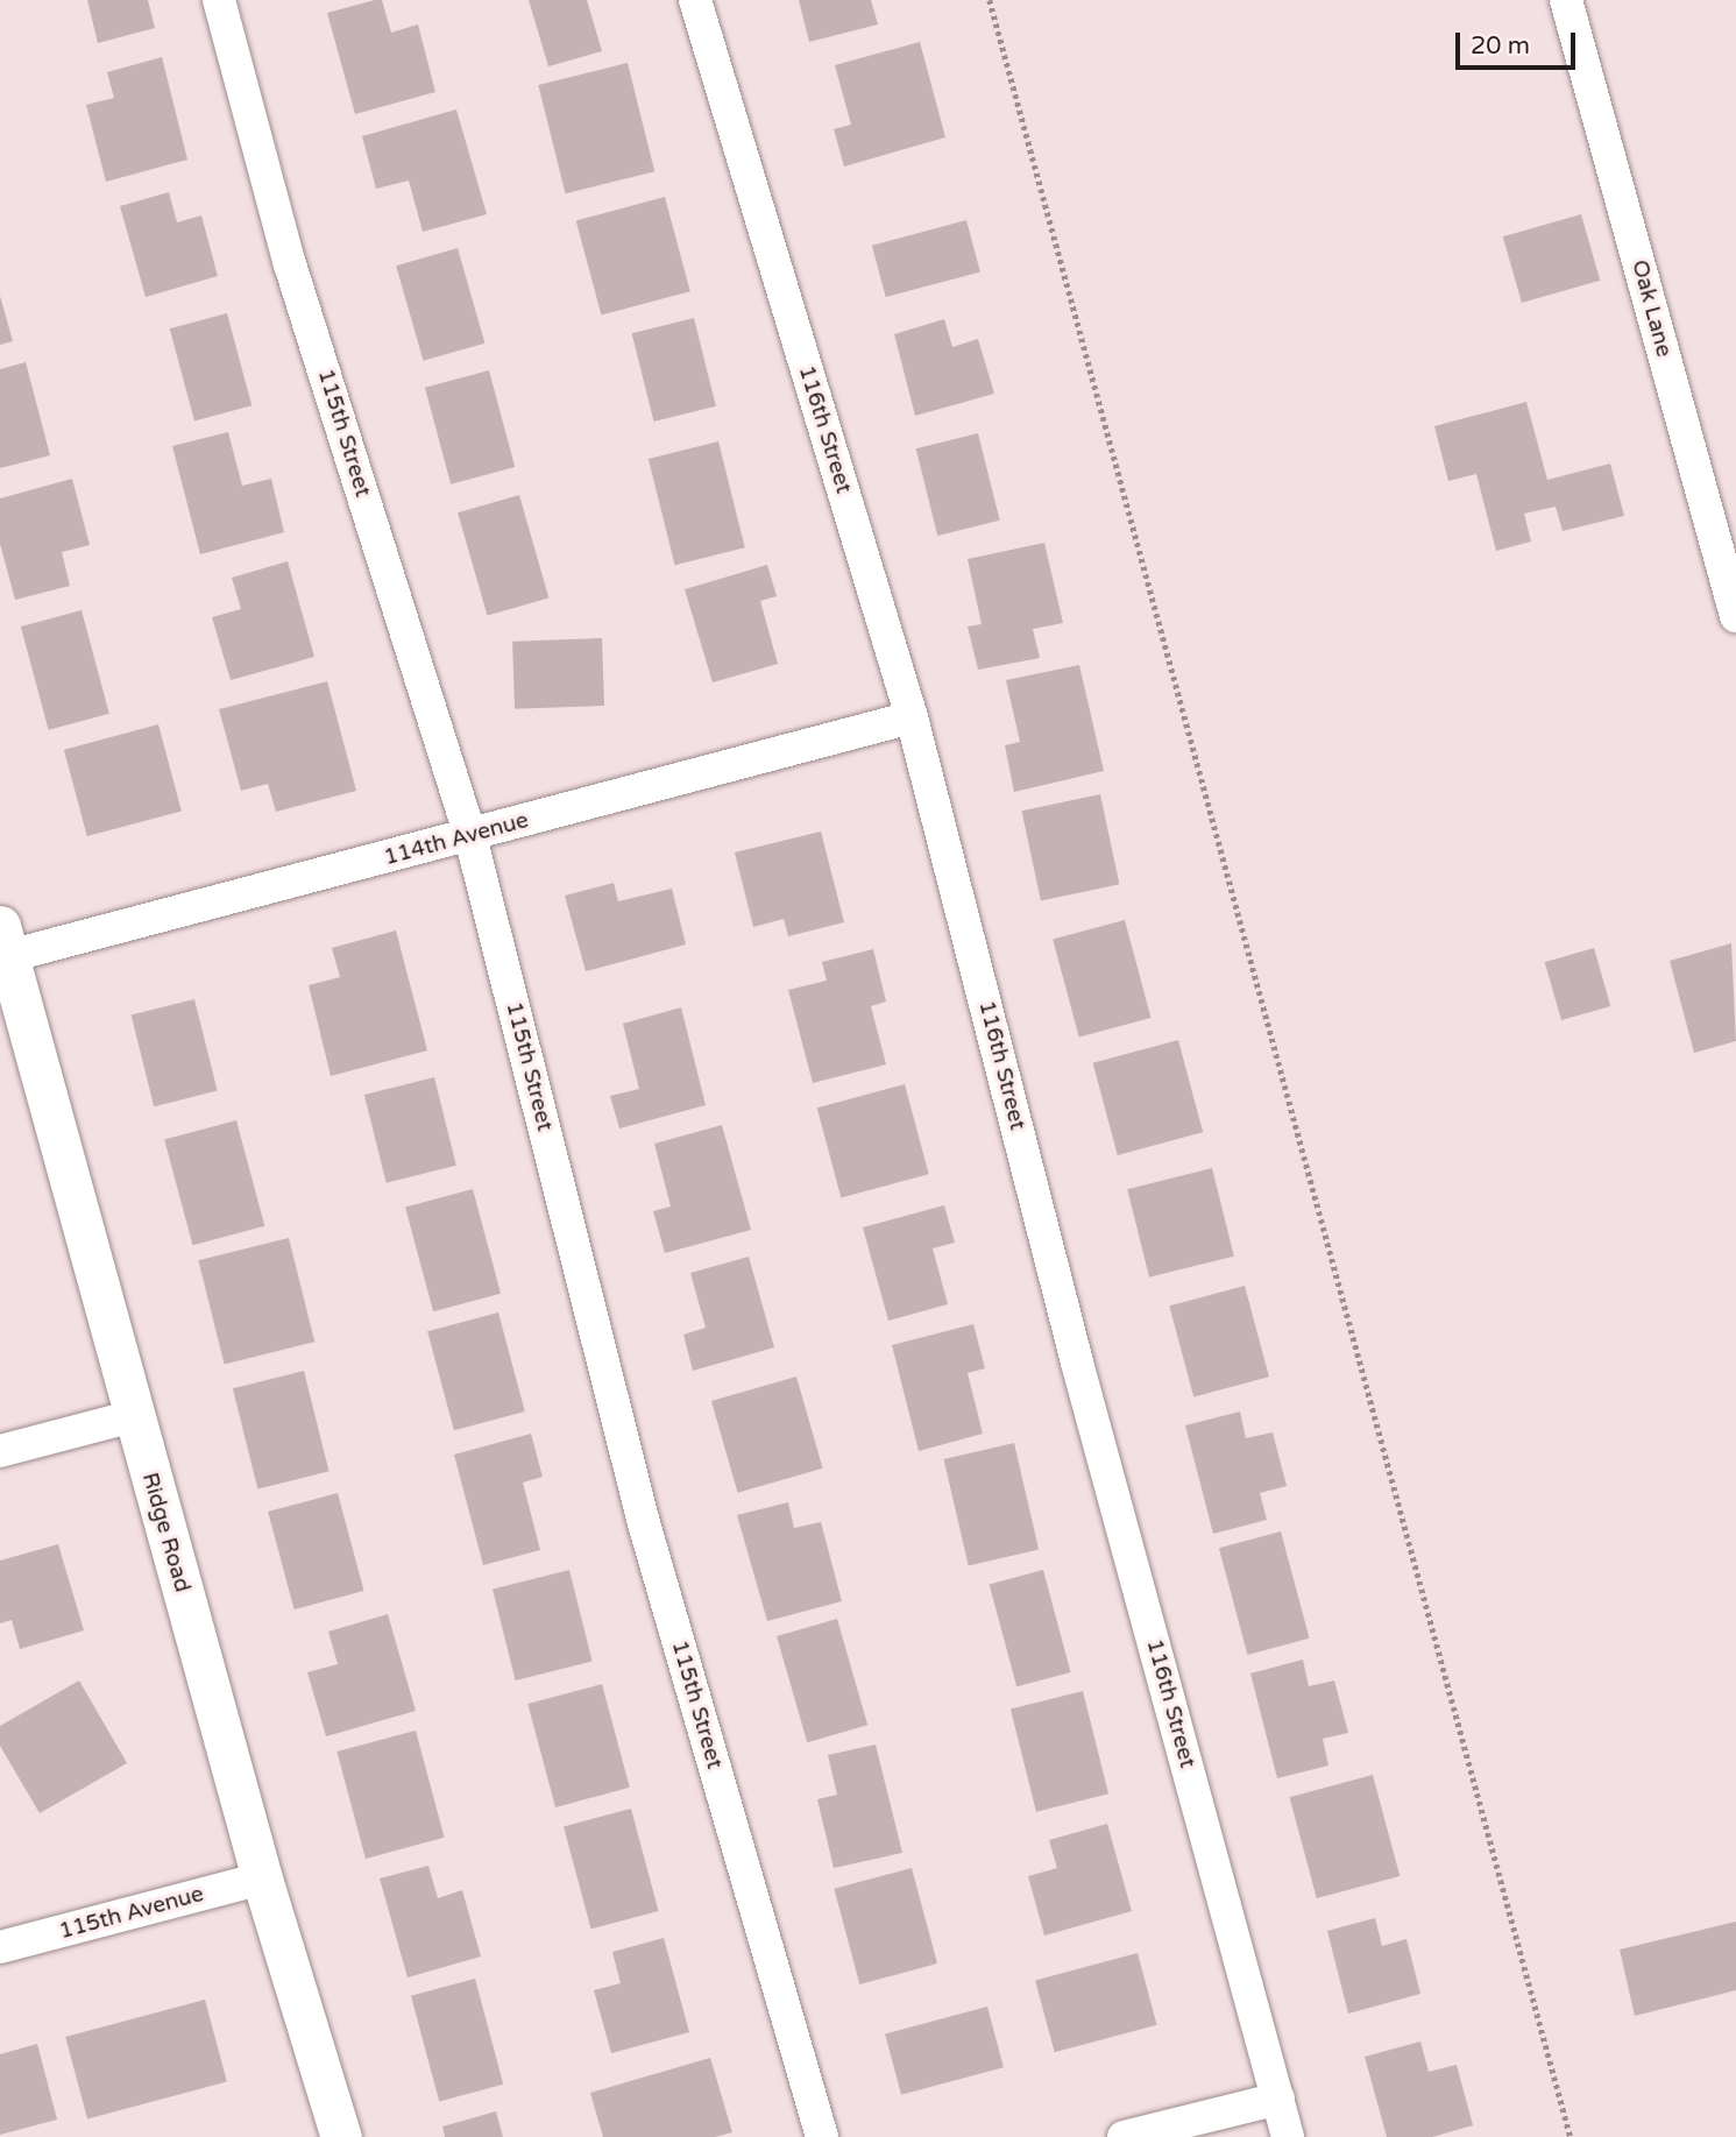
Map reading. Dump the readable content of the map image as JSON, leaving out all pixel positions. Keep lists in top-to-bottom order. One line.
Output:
{"streets":{"street":["Oak Lane","116th Street","115th Street","114th Avenue","Ridge Road","115th Avenue"]},"crossings":[["116th Street","114th Avenue"],["115th Street","114th Avenue"],["114th Avenue","Ridge Road"],["Ridge Road","115th Avenue"]],"scale_bar":"20 m"}
